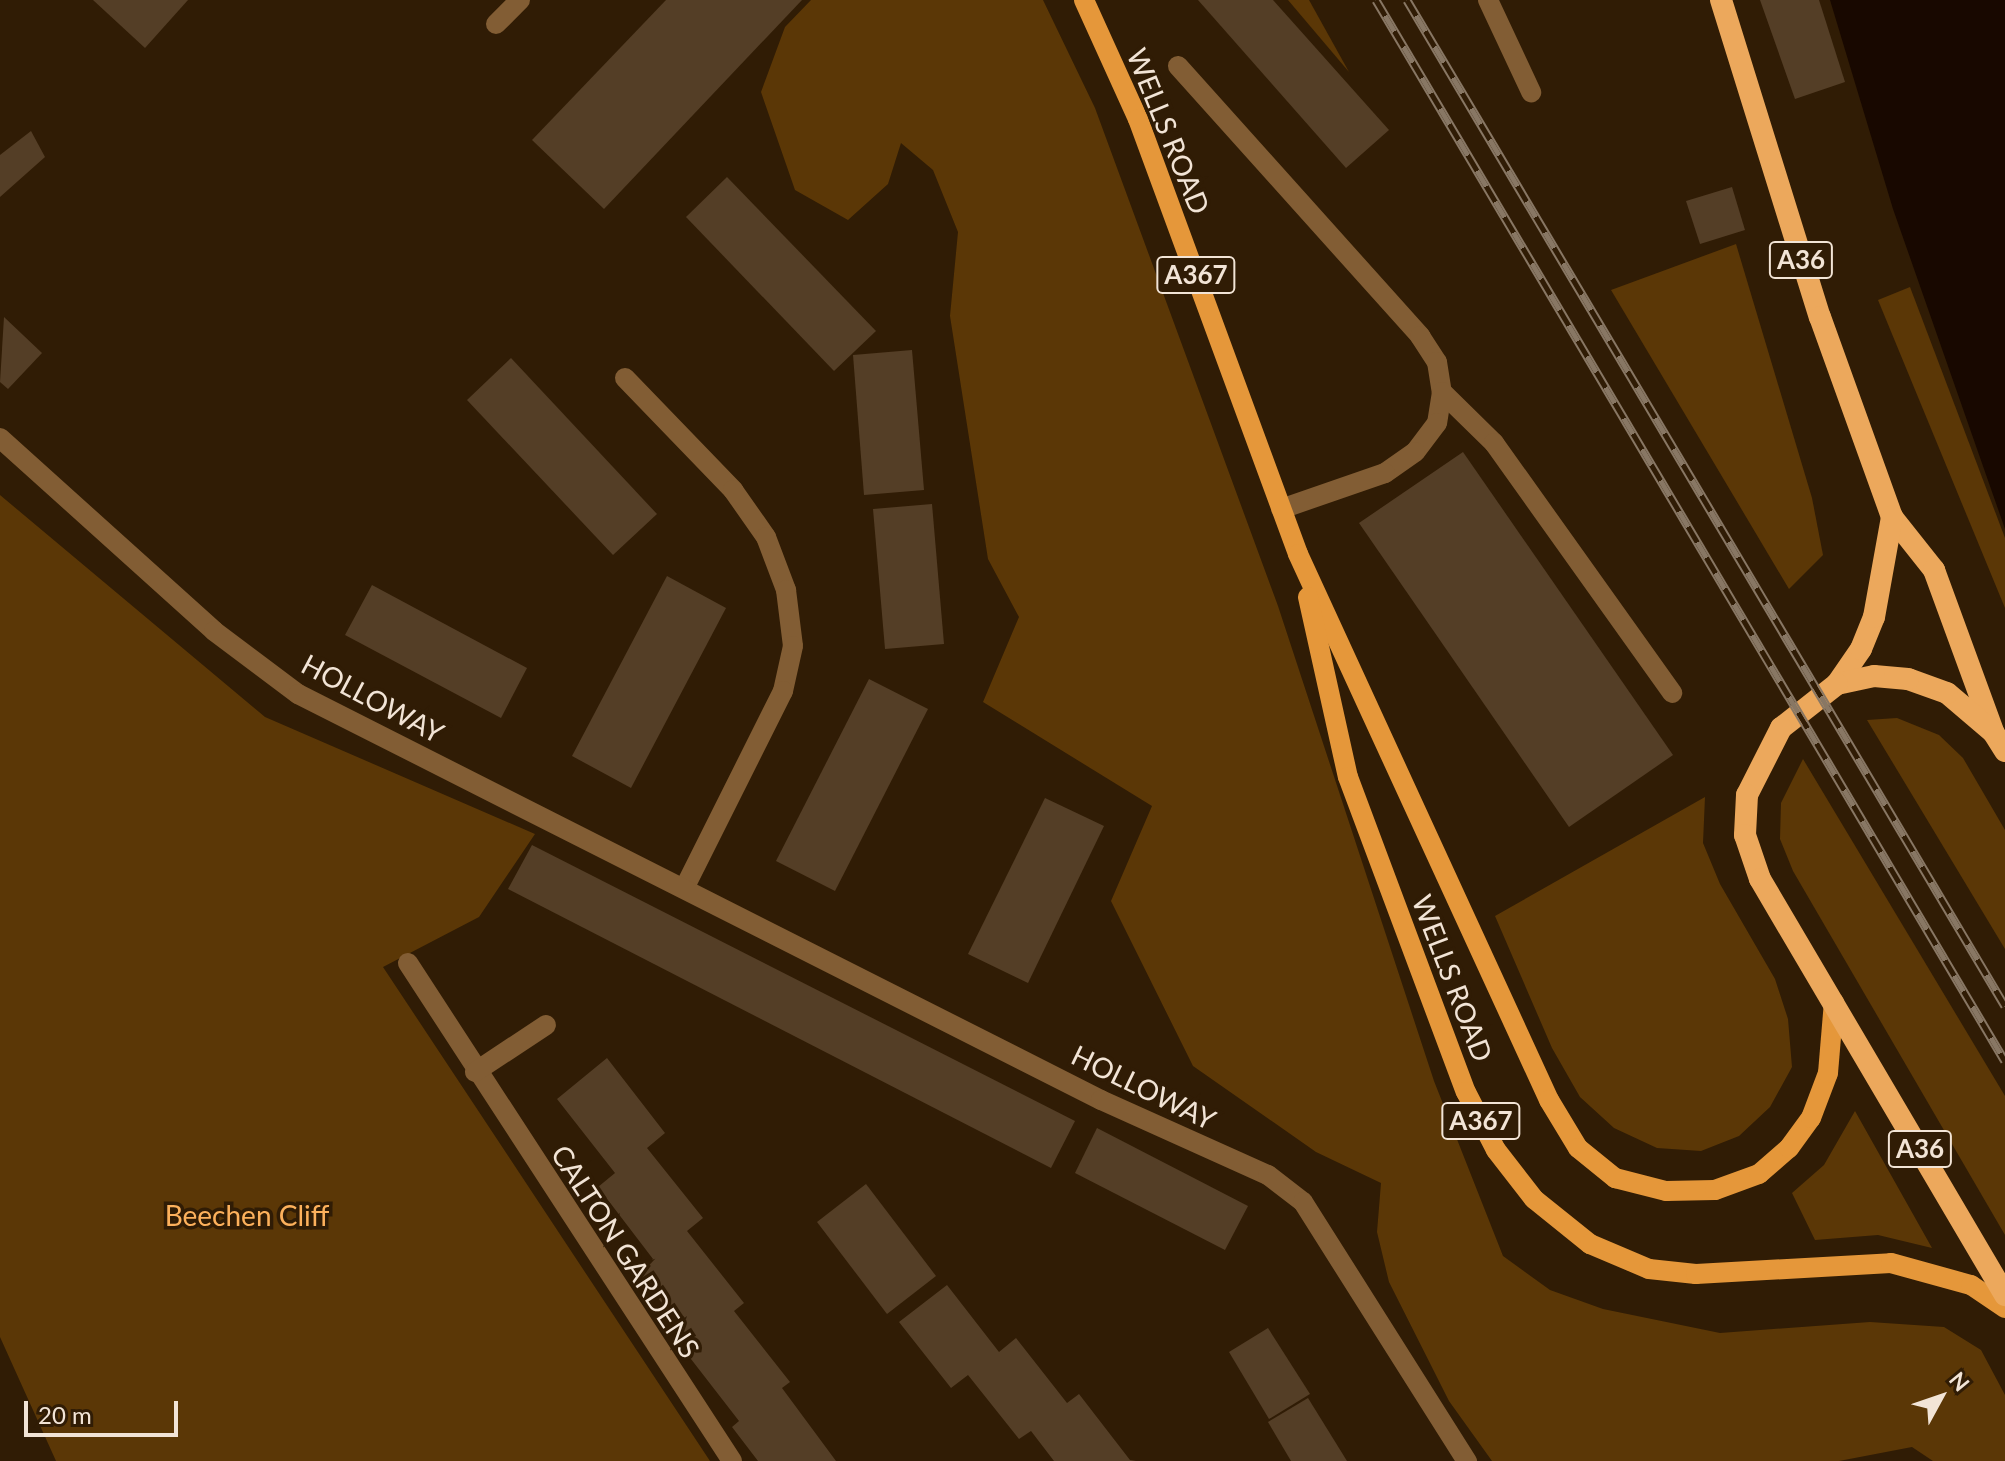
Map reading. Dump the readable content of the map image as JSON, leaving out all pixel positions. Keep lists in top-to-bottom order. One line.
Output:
{"streets":{"highway":["A36"],"main road":["WELLS ROAD","A367"],"street":["HOLLOWAY","CALTON GARDENS"]},"crossings":[["WELLS ROAD","A36"]],"parks":["Beechen Cliff"],"scale_bar":"20 m","north":"top right"}
